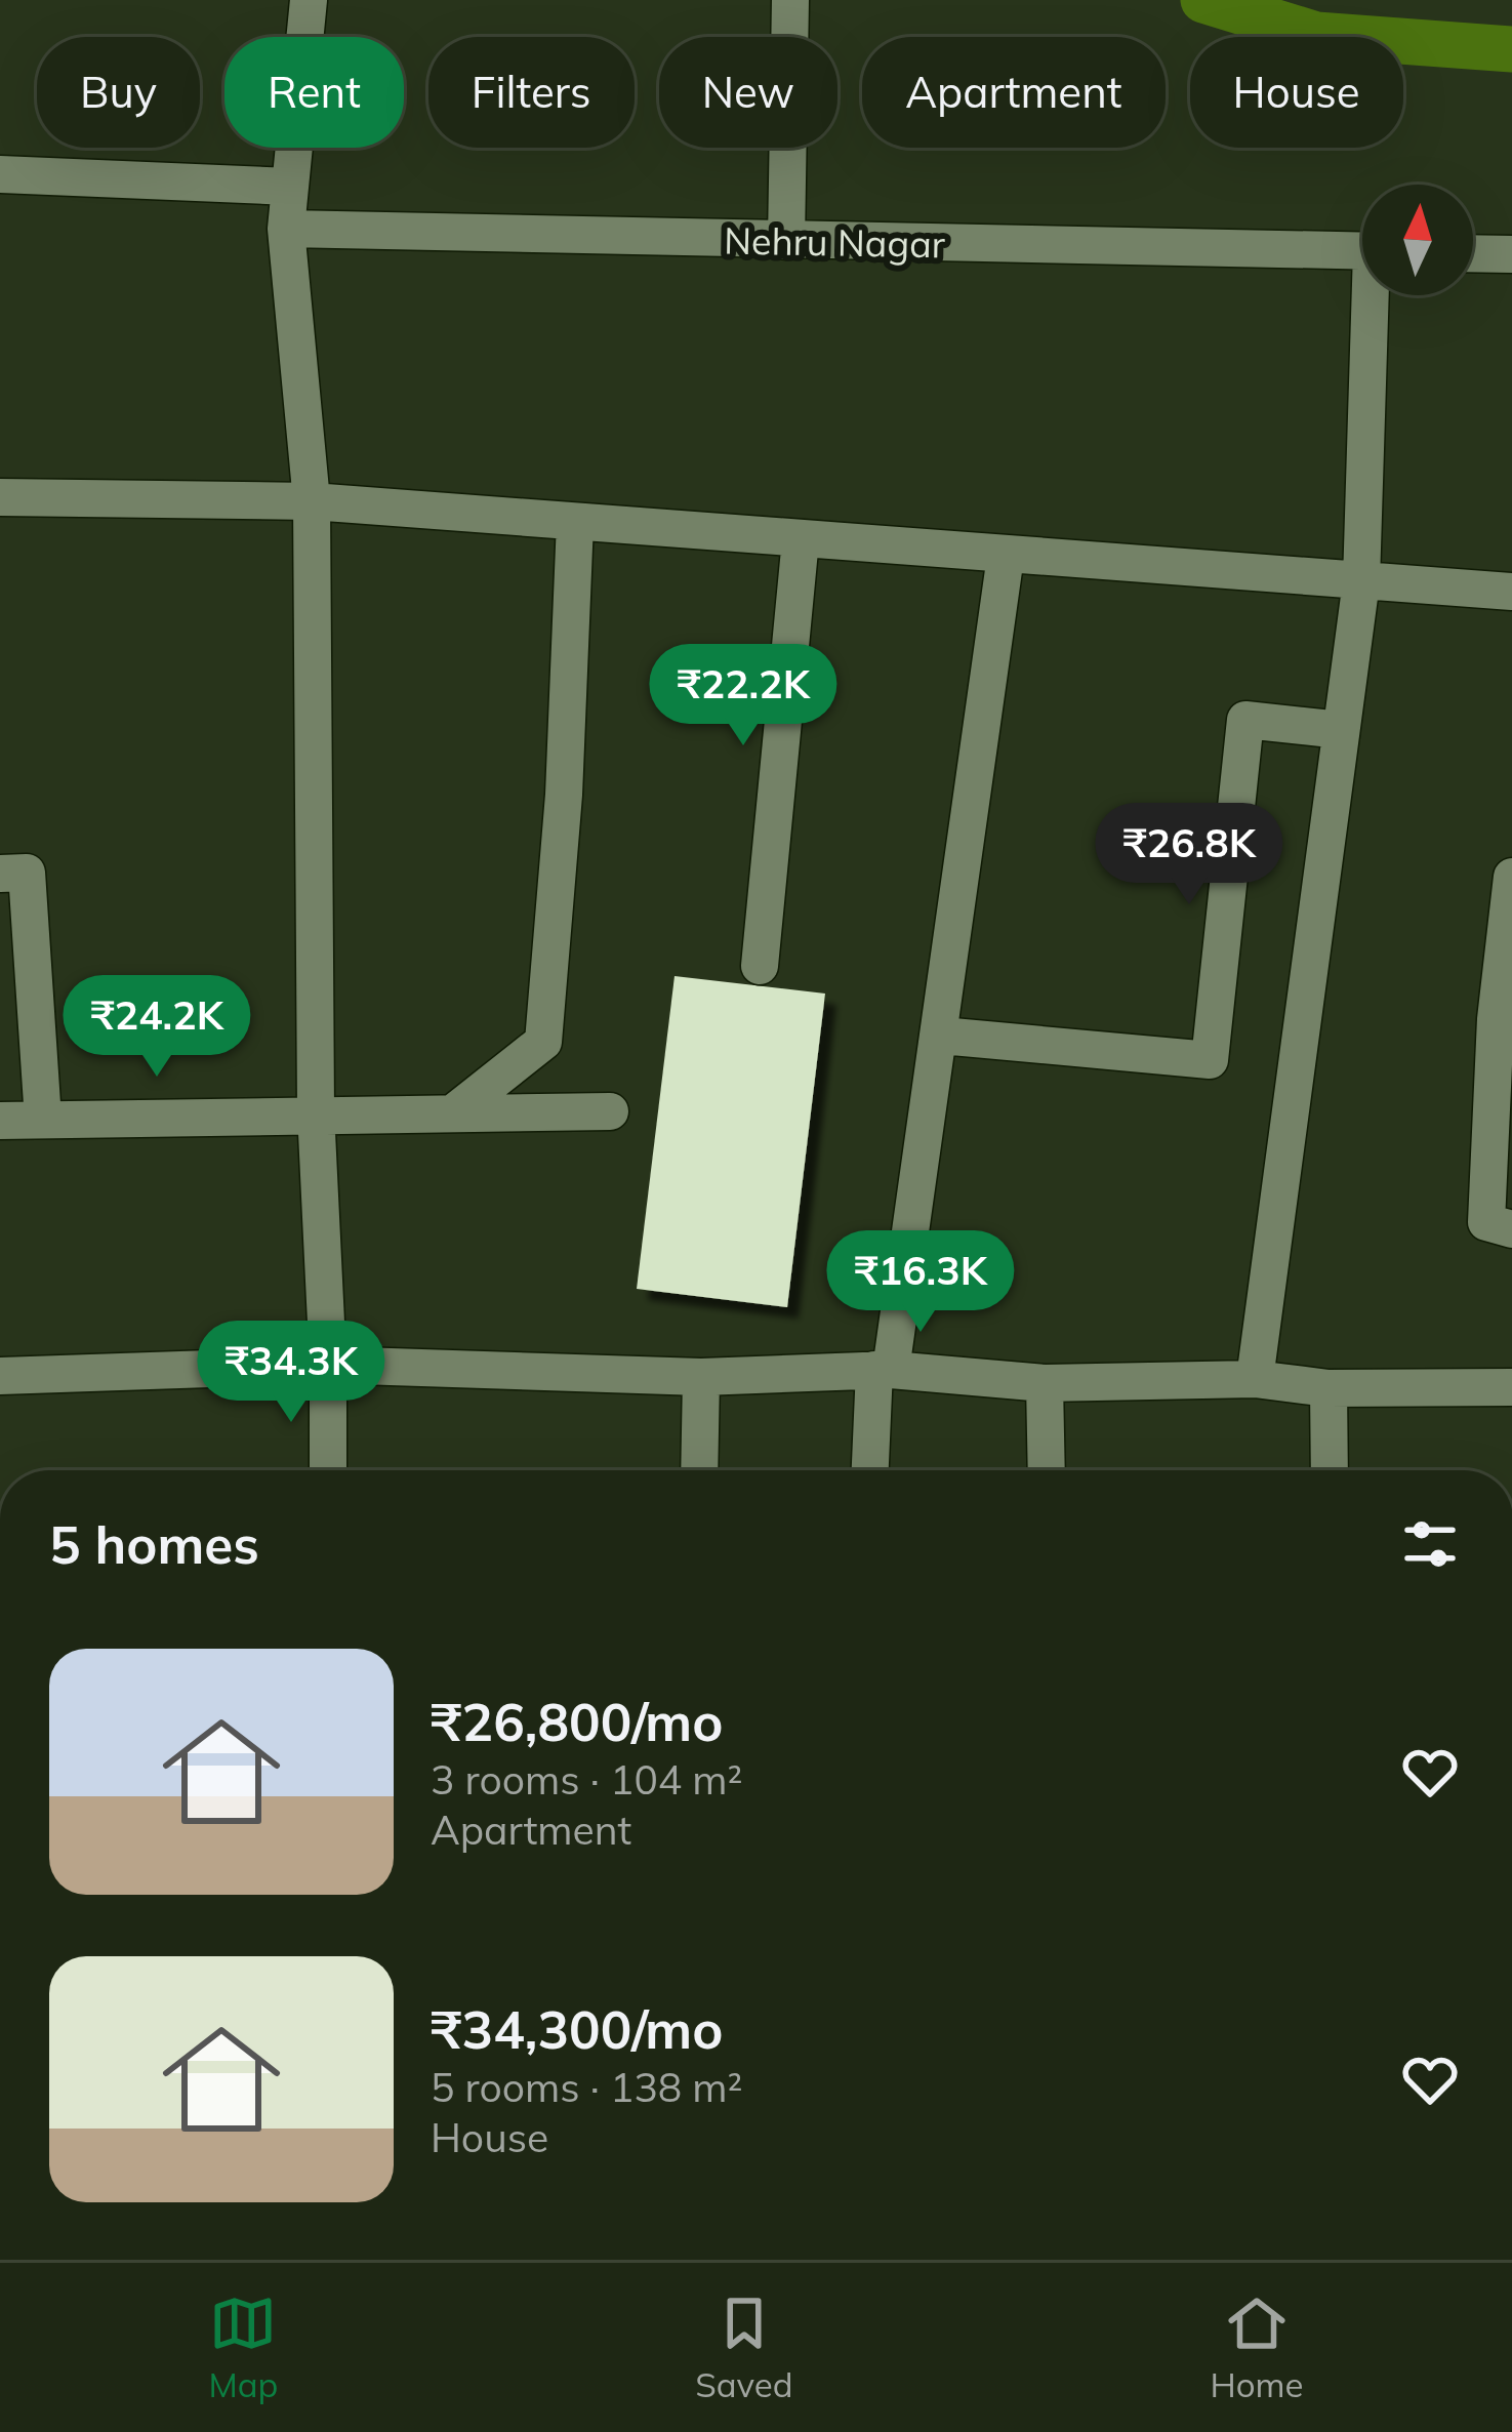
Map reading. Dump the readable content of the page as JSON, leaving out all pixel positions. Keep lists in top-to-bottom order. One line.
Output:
{"streets":{"street":["Nehru Nagar"]},"north":"top","page":{"chip":["Buy","Rent","Filters","New","Apartment","House"],"price":["₹22.2K","₹26.8K","₹24.2K","₹16.3K","₹34.3K"],"heading":"5 homes","list":[{"name":"₹26,800/mo","note":"3 rooms · 104 m² · Apartment"},{"name":"₹34,300/mo","note":"5 rooms · 138 m² · House"}],"tabs":["Map","Saved","Home"]}}
